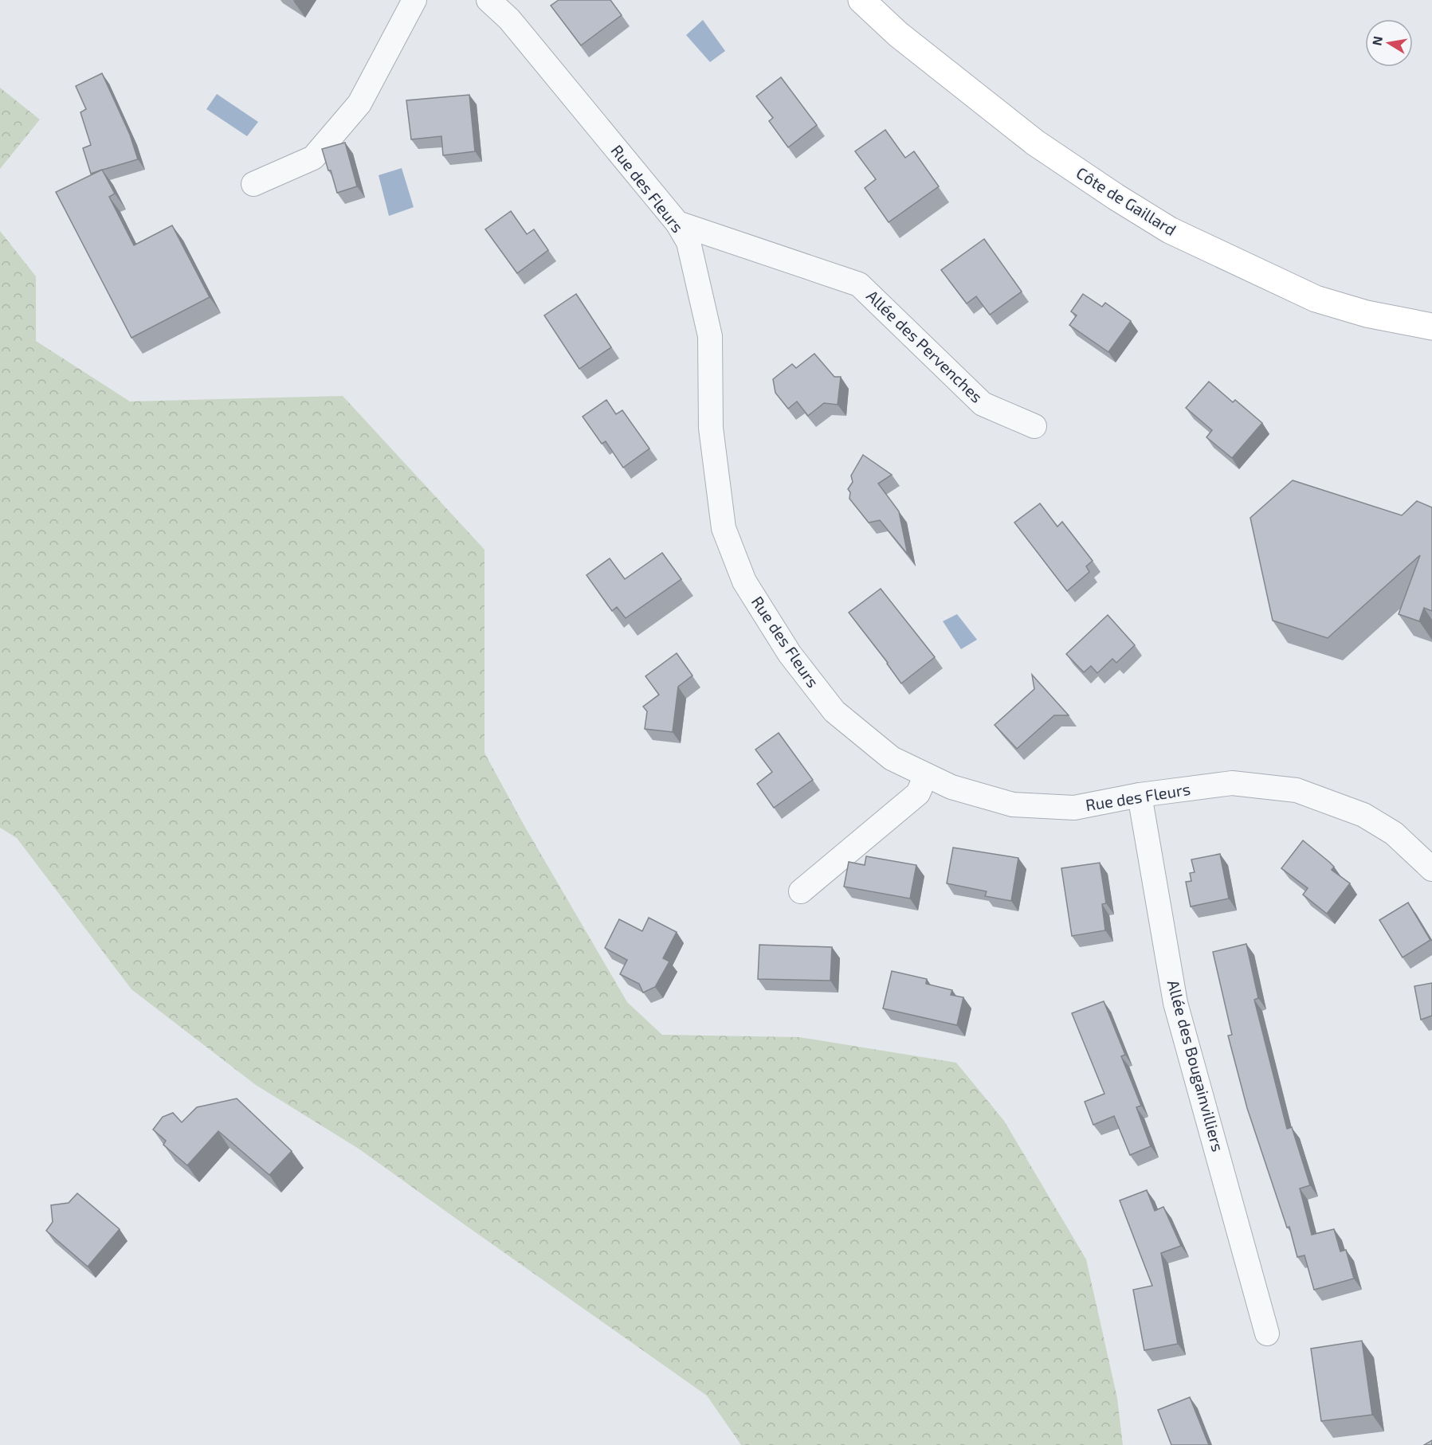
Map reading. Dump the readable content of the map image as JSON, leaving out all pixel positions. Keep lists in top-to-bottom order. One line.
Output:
{"streets":{"street":["Rue des Fleurs","Côte de Gaillard","Allée des Pervenches","Allée des Bougainvilliers"]},"crossings":[["Rue des Fleurs","Allée des Pervenches"],["Rue des Fleurs","Allée des Bougainvilliers"]],"north":"left"}
